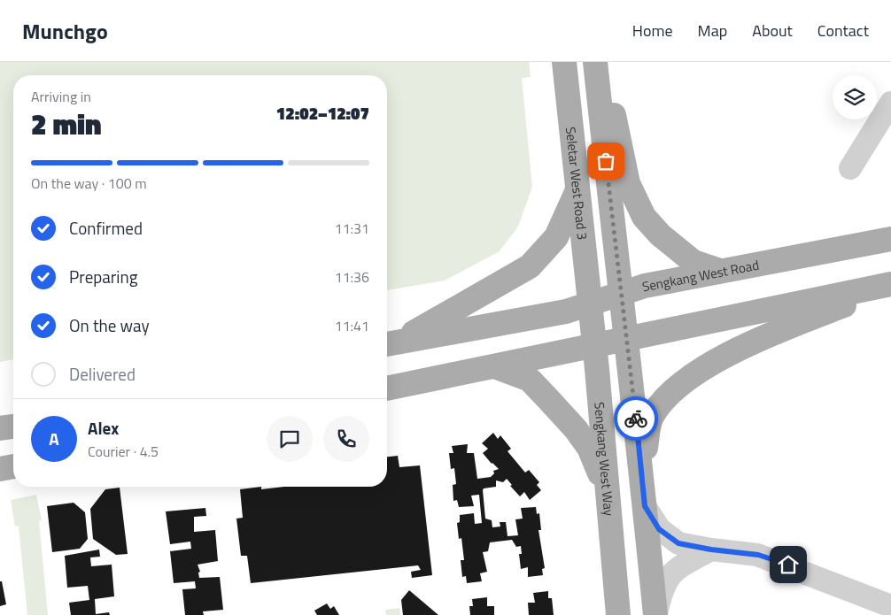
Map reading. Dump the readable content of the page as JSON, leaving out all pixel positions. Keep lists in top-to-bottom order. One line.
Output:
{"streets":{"main road":["Seletar West Road 3","Sengkang West Road","Sengkang West Way"]},"crossings":[["Seletar West Road 3","Sengkang West Road"],["Seletar West Road 3","Sengkang West Way"],["Sengkang West Road","Sengkang West Way"]],"page":{"header":"Munchgo","nav":["Home","Map","About","Contact"],"heading":["2 min","Arriving in","12:02–12:07"],"panel":["Alex","Courier · 4.5"],"bar":"On the way · 100 m","list":[["Confirmed","11:31"],["Preparing","11:36"],["On the way","11:41"],"Delivered"],"round":"A"}}
